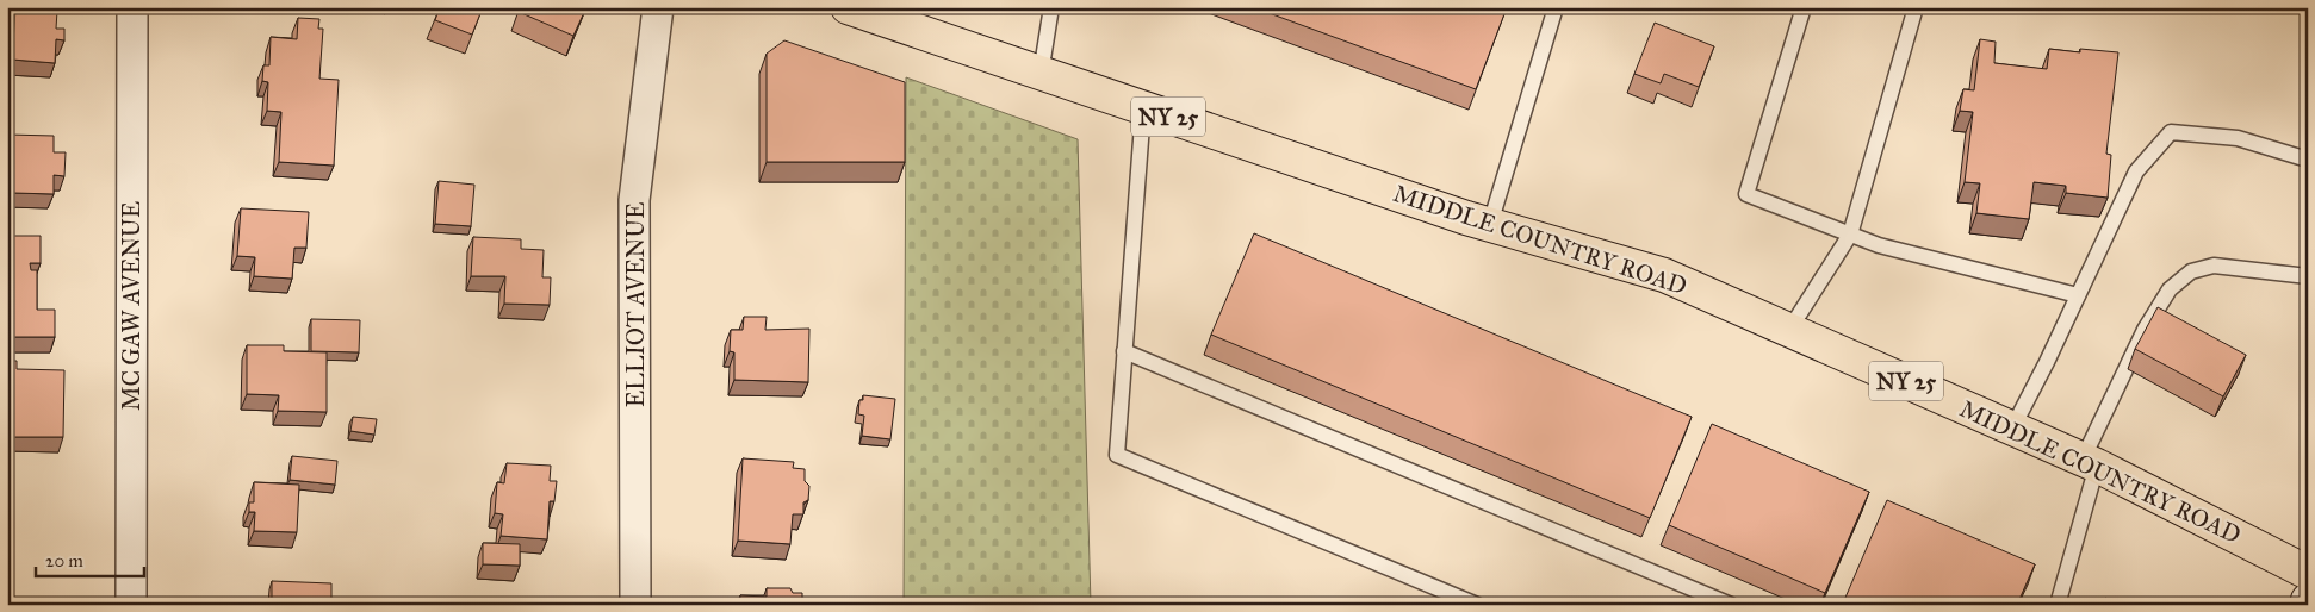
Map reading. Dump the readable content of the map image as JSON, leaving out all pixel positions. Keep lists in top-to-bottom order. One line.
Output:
{"streets":{"main road":["NY 25","MIDDLE COUNTRY ROAD"],"street":["ELLIOT AVENUE","MC GAW AVENUE"]},"scale_bar":"20 m"}
